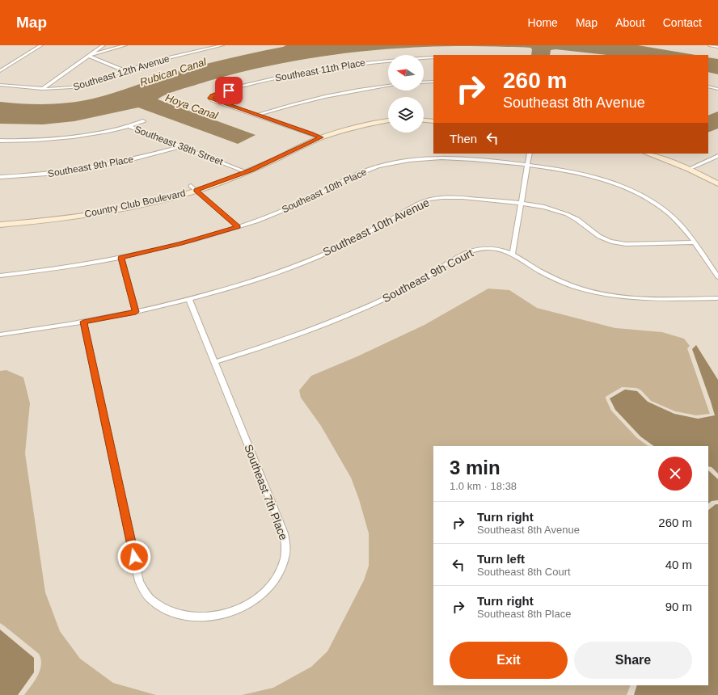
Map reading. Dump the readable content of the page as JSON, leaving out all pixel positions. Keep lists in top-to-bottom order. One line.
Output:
{"streets":{"main road":["Country Club Boulevard"],"street":["Southeast 11th Place","Southeast 12th Avenue","Southeast 38th Street","Southeast 9th Place","Southeast 10th Place","Southeast 10th Avenue","Southeast 9th Court","Southeast 7th Place"]},"crossings":[["Southeast 38th Street","Southeast 9th Place"],["Southeast 38th Street","Country Club Boulevard"],["Southeast 10th Place","Southeast 10th Avenue"],["Southeast 10th Avenue","Southeast 7th Place"],["Southeast 9th Court","Southeast 7th Place"]],"water":["Rubican Canal","Hoya Canal"],"north":"left","page":{"header":"Map","nav":["Home","Map","About","Contact"],"turn":["260 m","Southeast 8th Avenue"],"then":"Then","heading":["3 min","1.0 km · 18:38"],"list":[{"name":"Turn right","note":"Southeast 8th Avenue","value":"260 m"},{"name":"Turn left","note":"Southeast 8th Court","value":"40 m"},{"name":"Turn right","note":"Southeast 8th Place","value":"90 m"}],"buttons":["Exit","Share"]}}
